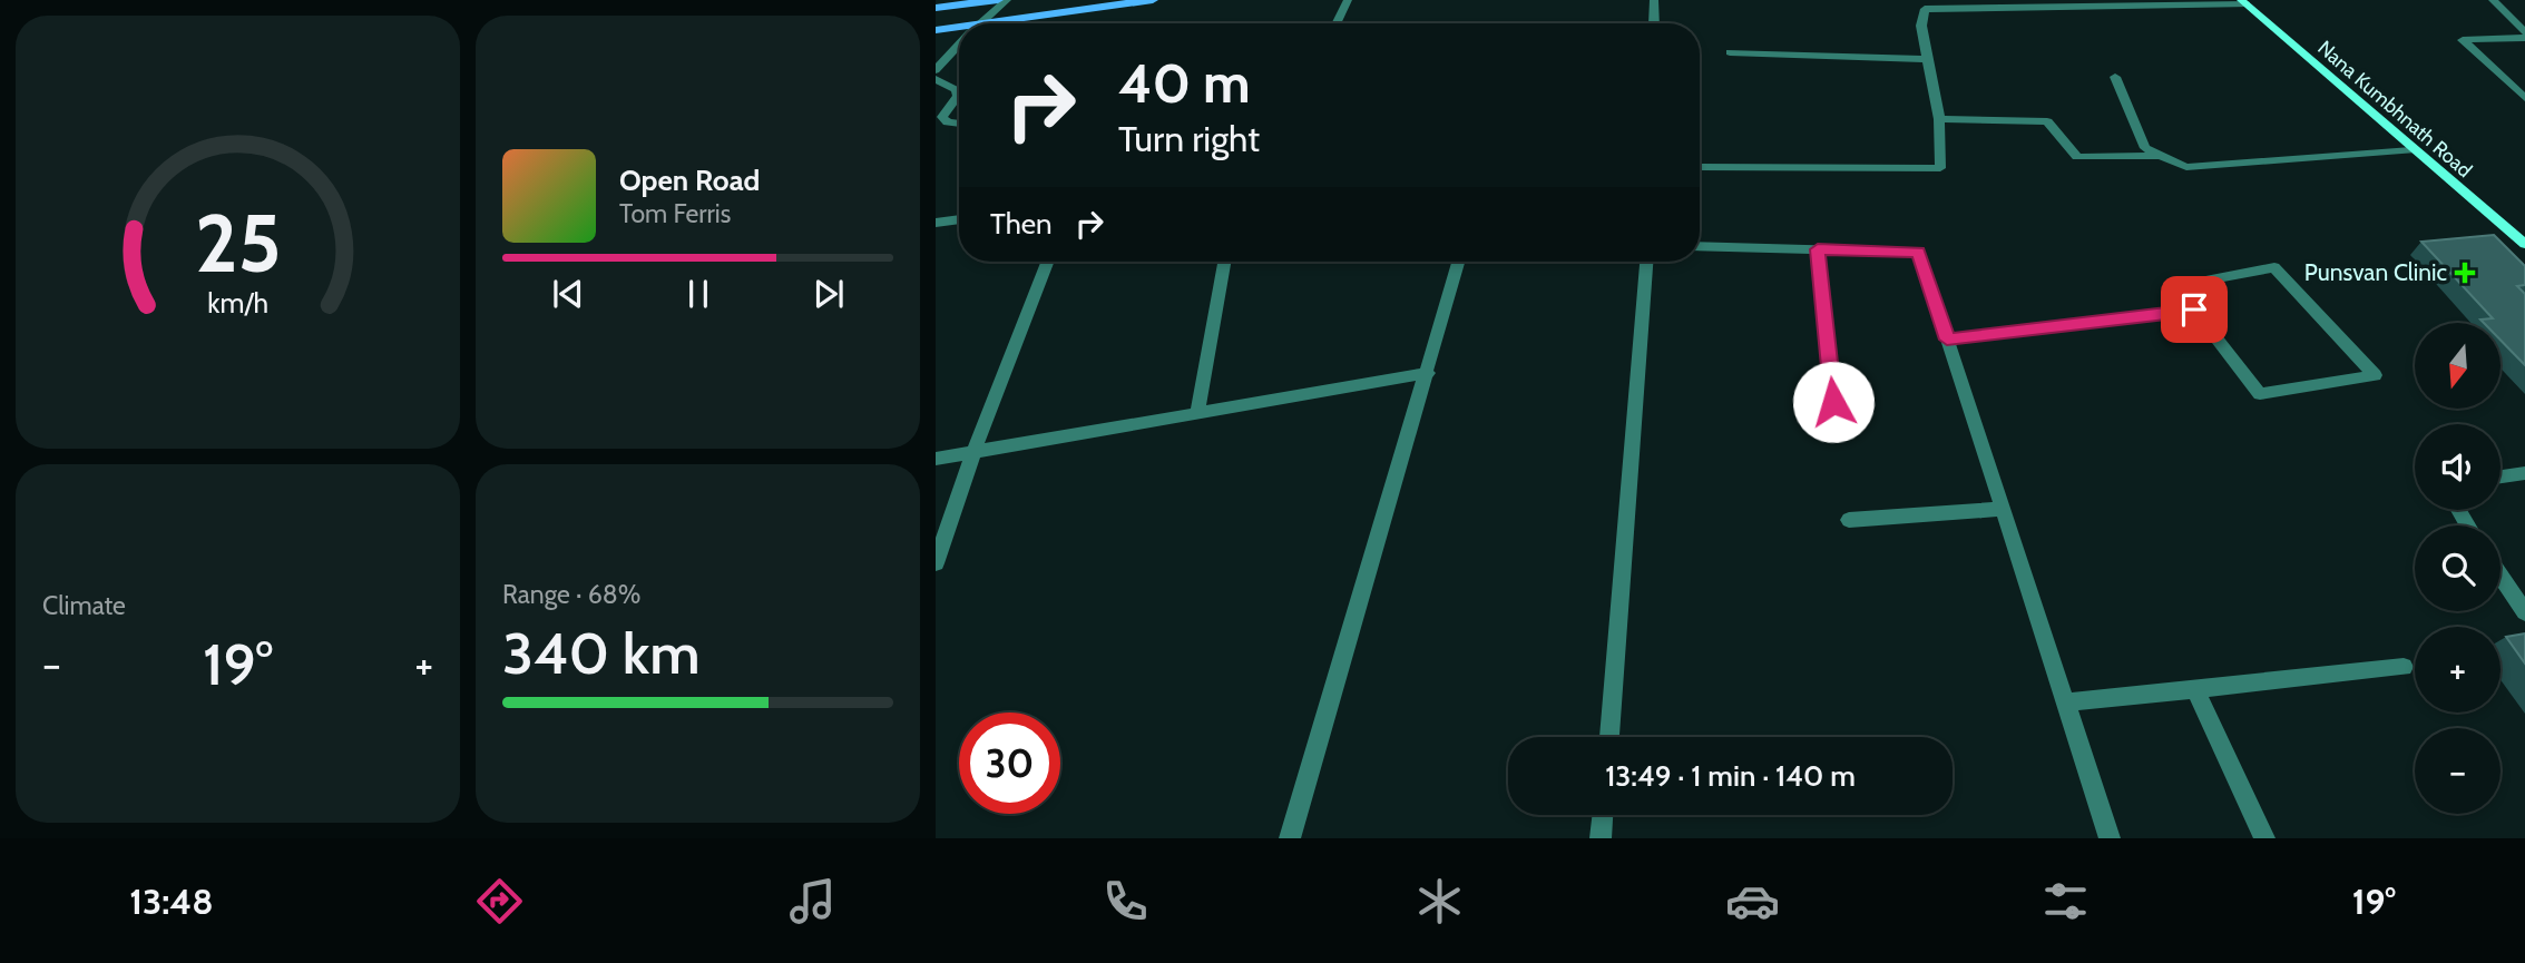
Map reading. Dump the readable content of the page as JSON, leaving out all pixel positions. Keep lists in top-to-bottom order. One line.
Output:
{"streets":{"main road":["Nana Kumbhnath Road"]},"places":{"health":["Punsvan Clinic"]},"north":"bottom","page":{"turn":["40 m","Turn right"],"song":["Open Road","Tom Ferris"],"then":"Then","map_buttons":["+","−"],"tile":["Climate",["Range · 68%","340 km"]],"heat":["−","19°","+"],"limit":"30","trip":"13:49 · 1 min · 140 m","tabs":["13:48","19°"],"gauge":["25","km/h"]}}
